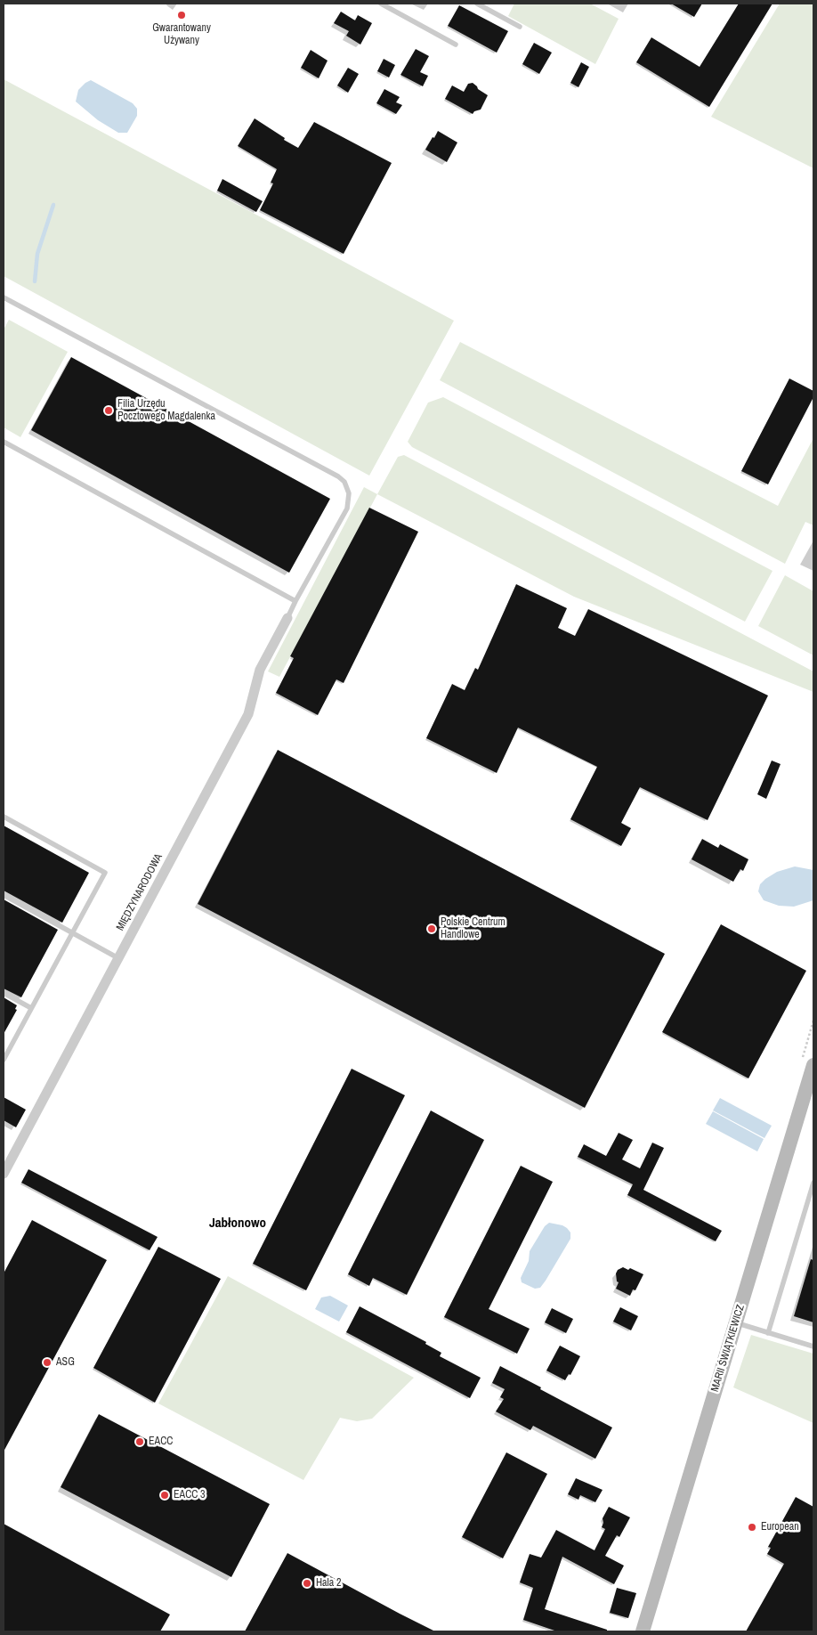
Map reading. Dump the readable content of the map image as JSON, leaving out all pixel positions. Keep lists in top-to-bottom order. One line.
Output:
{"streets":{"street":["MIĘDZYNARODOWA","MARII ŚWIĄTKIEWICZ"]},"districts":["Jabłonowo"],"places":["Gwarantowany Używany","Filia Urzędu Pocztowego Magdalenka","Polskie Centrum Handlowe","ASG","EACC","EACC 3","European","Hala 2"]}
